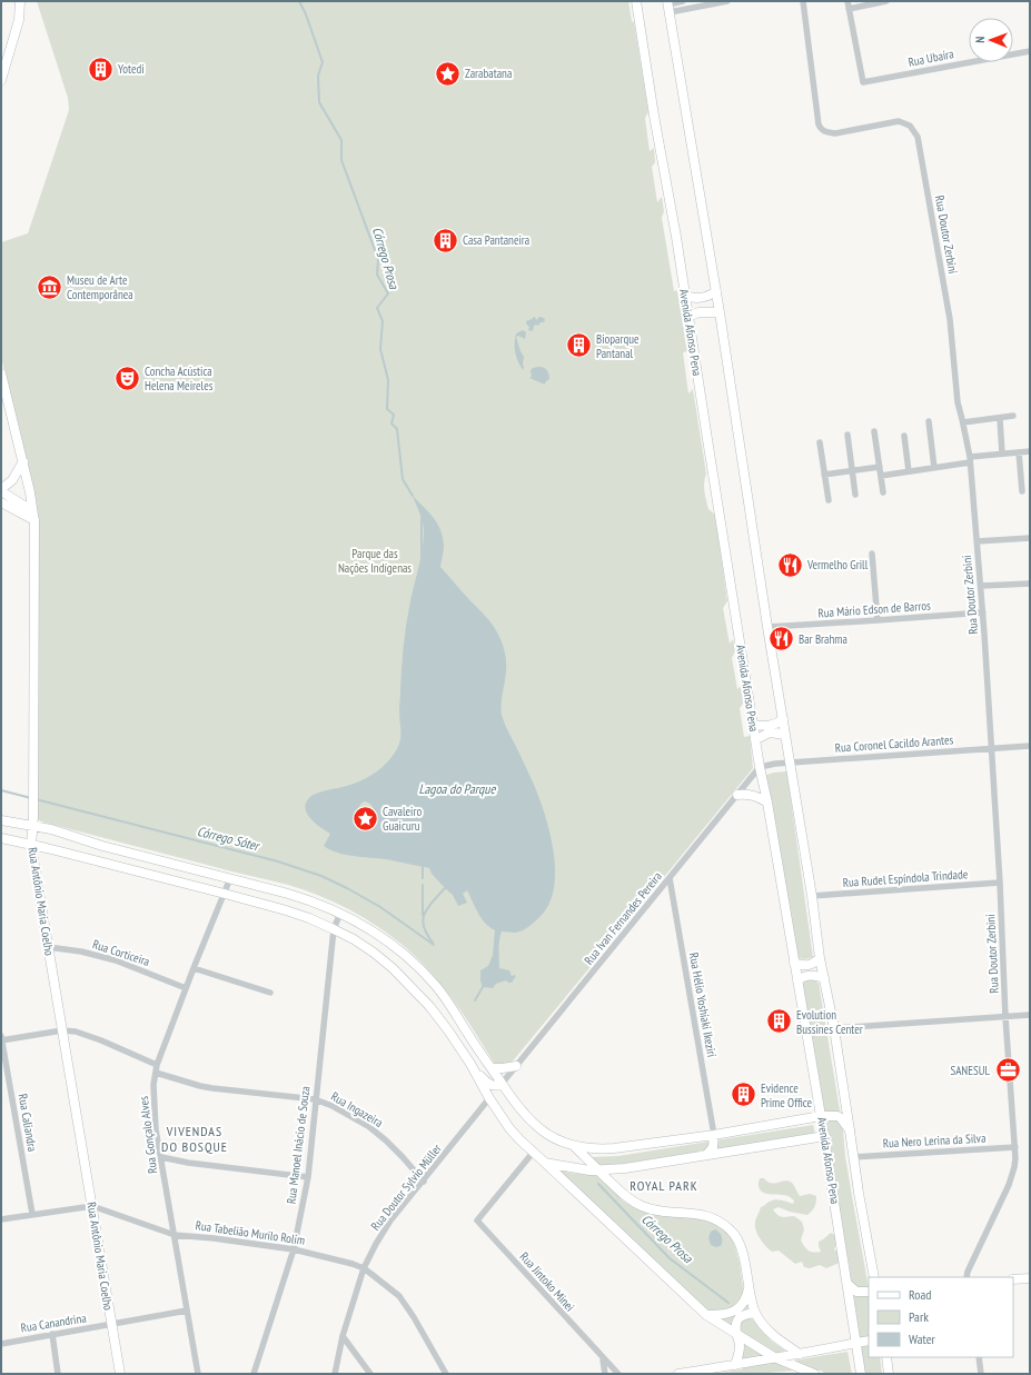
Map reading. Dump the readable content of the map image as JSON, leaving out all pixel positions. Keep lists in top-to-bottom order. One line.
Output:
{"streets":{"main road":["Avenida Afonso Pena","Rua Antônio Maria Coelho"],"street":["Rua Ubaíra","Rua Doutor Zerbini","Rua Mário Edson de Barros","Rua Coronel Cacildo Arantes","Rua Rudel Espíndola Trindade","Rua Ivan Fernandes Pereira","Rua Corticeira","Rua Hélio Yoshiaki Ikeziri","Rua Ingazeira","Rua Caliandra","Rua Gonçalo Alves","Rua Nero Lerina da Silva","Rua Manoel Inácio de Souza","Rua Doutor Sylvio Müller","Rua Tabelião Murilo Rolim","Rua Jintoko Minei","Rua Canandrina"]},"crossings":[["Rua Doutor Zerbini","Rua Mário Edson de Barros"],["Rua Doutor Zerbini","Rua Coronel Cacildo Arantes"],["Rua Doutor Zerbini","Rua Rudel Espíndola Trindade"],["Rua Doutor Zerbini","Rua Nero Lerina da Silva"],["Avenida Afonso Pena","Rua Mário Edson de Barros"],["Avenida Afonso Pena","Rua Coronel Cacildo Arantes"],["Avenida Afonso Pena","Rua Rudel Espíndola Trindade"],["Avenida Afonso Pena","Rua Ivan Fernandes Pereira"],["Avenida Afonso Pena","Rua Nero Lerina da Silva"],["Rua Coronel Cacildo Arantes","Rua Ivan Fernandes Pereira"],["Rua Antônio Maria Coelho","Rua Corticeira"],["Rua Antônio Maria Coelho","Rua Tabelião Murilo Rolim"],["Rua Antônio Maria Coelho","Rua Canandrina"],["Rua Ivan Fernandes Pereira","Rua Hélio Yoshiaki Ikeziri"],["Rua Corticeira","Rua Gonçalo Alves"],["Rua Ingazeira","Rua Gonçalo Alves"],["Rua Ingazeira","Rua Manoel Inácio de Souza"],["Rua Ingazeira","Rua Doutor Sylvio Müller"],["Rua Caliandra","Rua Tabelião Murilo Rolim"],["Rua Gonçalo Alves","Rua Tabelião Murilo Rolim"],["Rua Gonçalo Alves","Rua Canandrina"],["Rua Manoel Inácio de Souza","Rua Tabelião Murilo Rolim"],["Rua Doutor Sylvio Müller","Rua Tabelião Murilo Rolim"]],"districts":["VIVENDAS DO BOSQUE","ROYAL PARK"],"water":["Córrego Prosa","Lagoa do Parque","Córrego Sóter"],"parks":["Parque das Nações Indígenas"],"places":{"building":["Yotedi","Casa Pantaneira","Bioparque Pantanal","Evolution Bussines Center","Evidence Prime Office"],"place":["Zarabatana","Cavaleiro Guaicuru"],"museum":["Museu de Arte Contemporânea"],"theatre":["Concha Acústica Helena Meireles"],"restaurant":["Vermelho Grill","Bar Brahma"],"office":["SANESUL"]},"legend":["Road","Park","Water"],"north":"left"}
